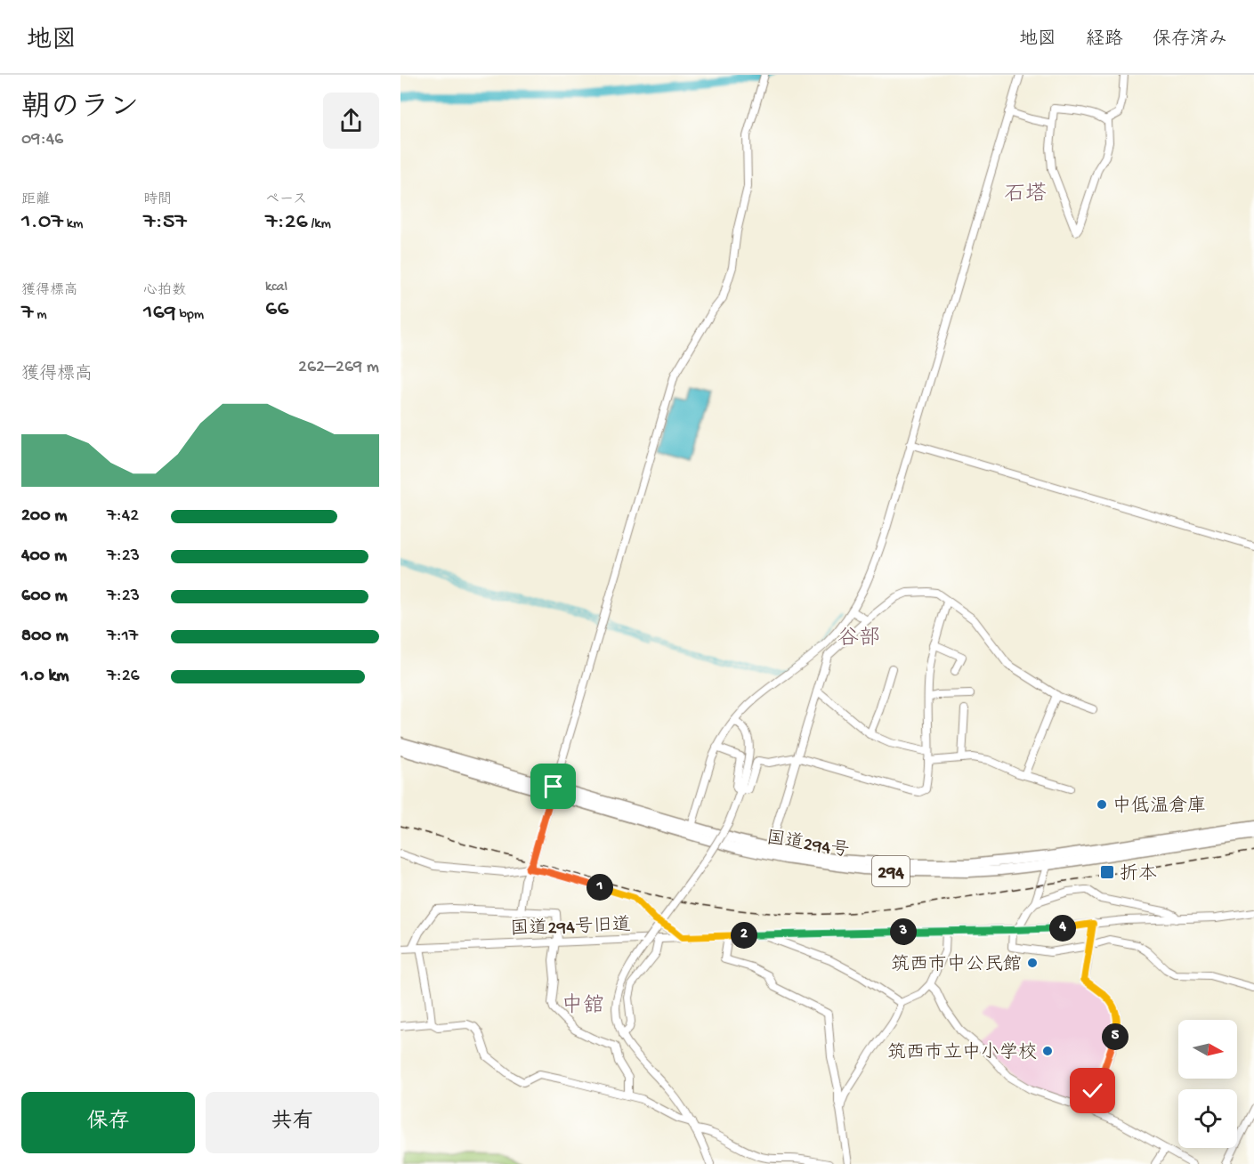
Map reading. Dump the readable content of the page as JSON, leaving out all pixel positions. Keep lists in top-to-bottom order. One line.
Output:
{"streets":{"highway":["国道294号","294"],"street":["国道294号旧道"]},"districts":["石塔","谷部","中舘"],"places":{"other":["中低温倉庫","筑西市中公民館","筑西市立中小学校"],"transit":["折本"]},"north":"right","page":{"header":"地図","nav":["地図","経路","保存済み"],"heading":["朝のラン","09:46"],"stats":[["距離","1.07 km"],["時間","7:57"],["ペース","7:26 /km"],["獲得標高","7 m"],["心拍数","169 bpm"],["kcal","66"]],"chart":["獲得標高","262–269 m"],"list":[{"name":"200 m","note":"7:42"},{"name":"400 m","note":"7:23"},{"name":"600 m","note":"7:23"},{"name":"800 m","note":"7:17"},{"name":"1.0 km","note":"7:26"}],"pins":["1","4","3","2","5"],"buttons":["保存","共有"]}}
